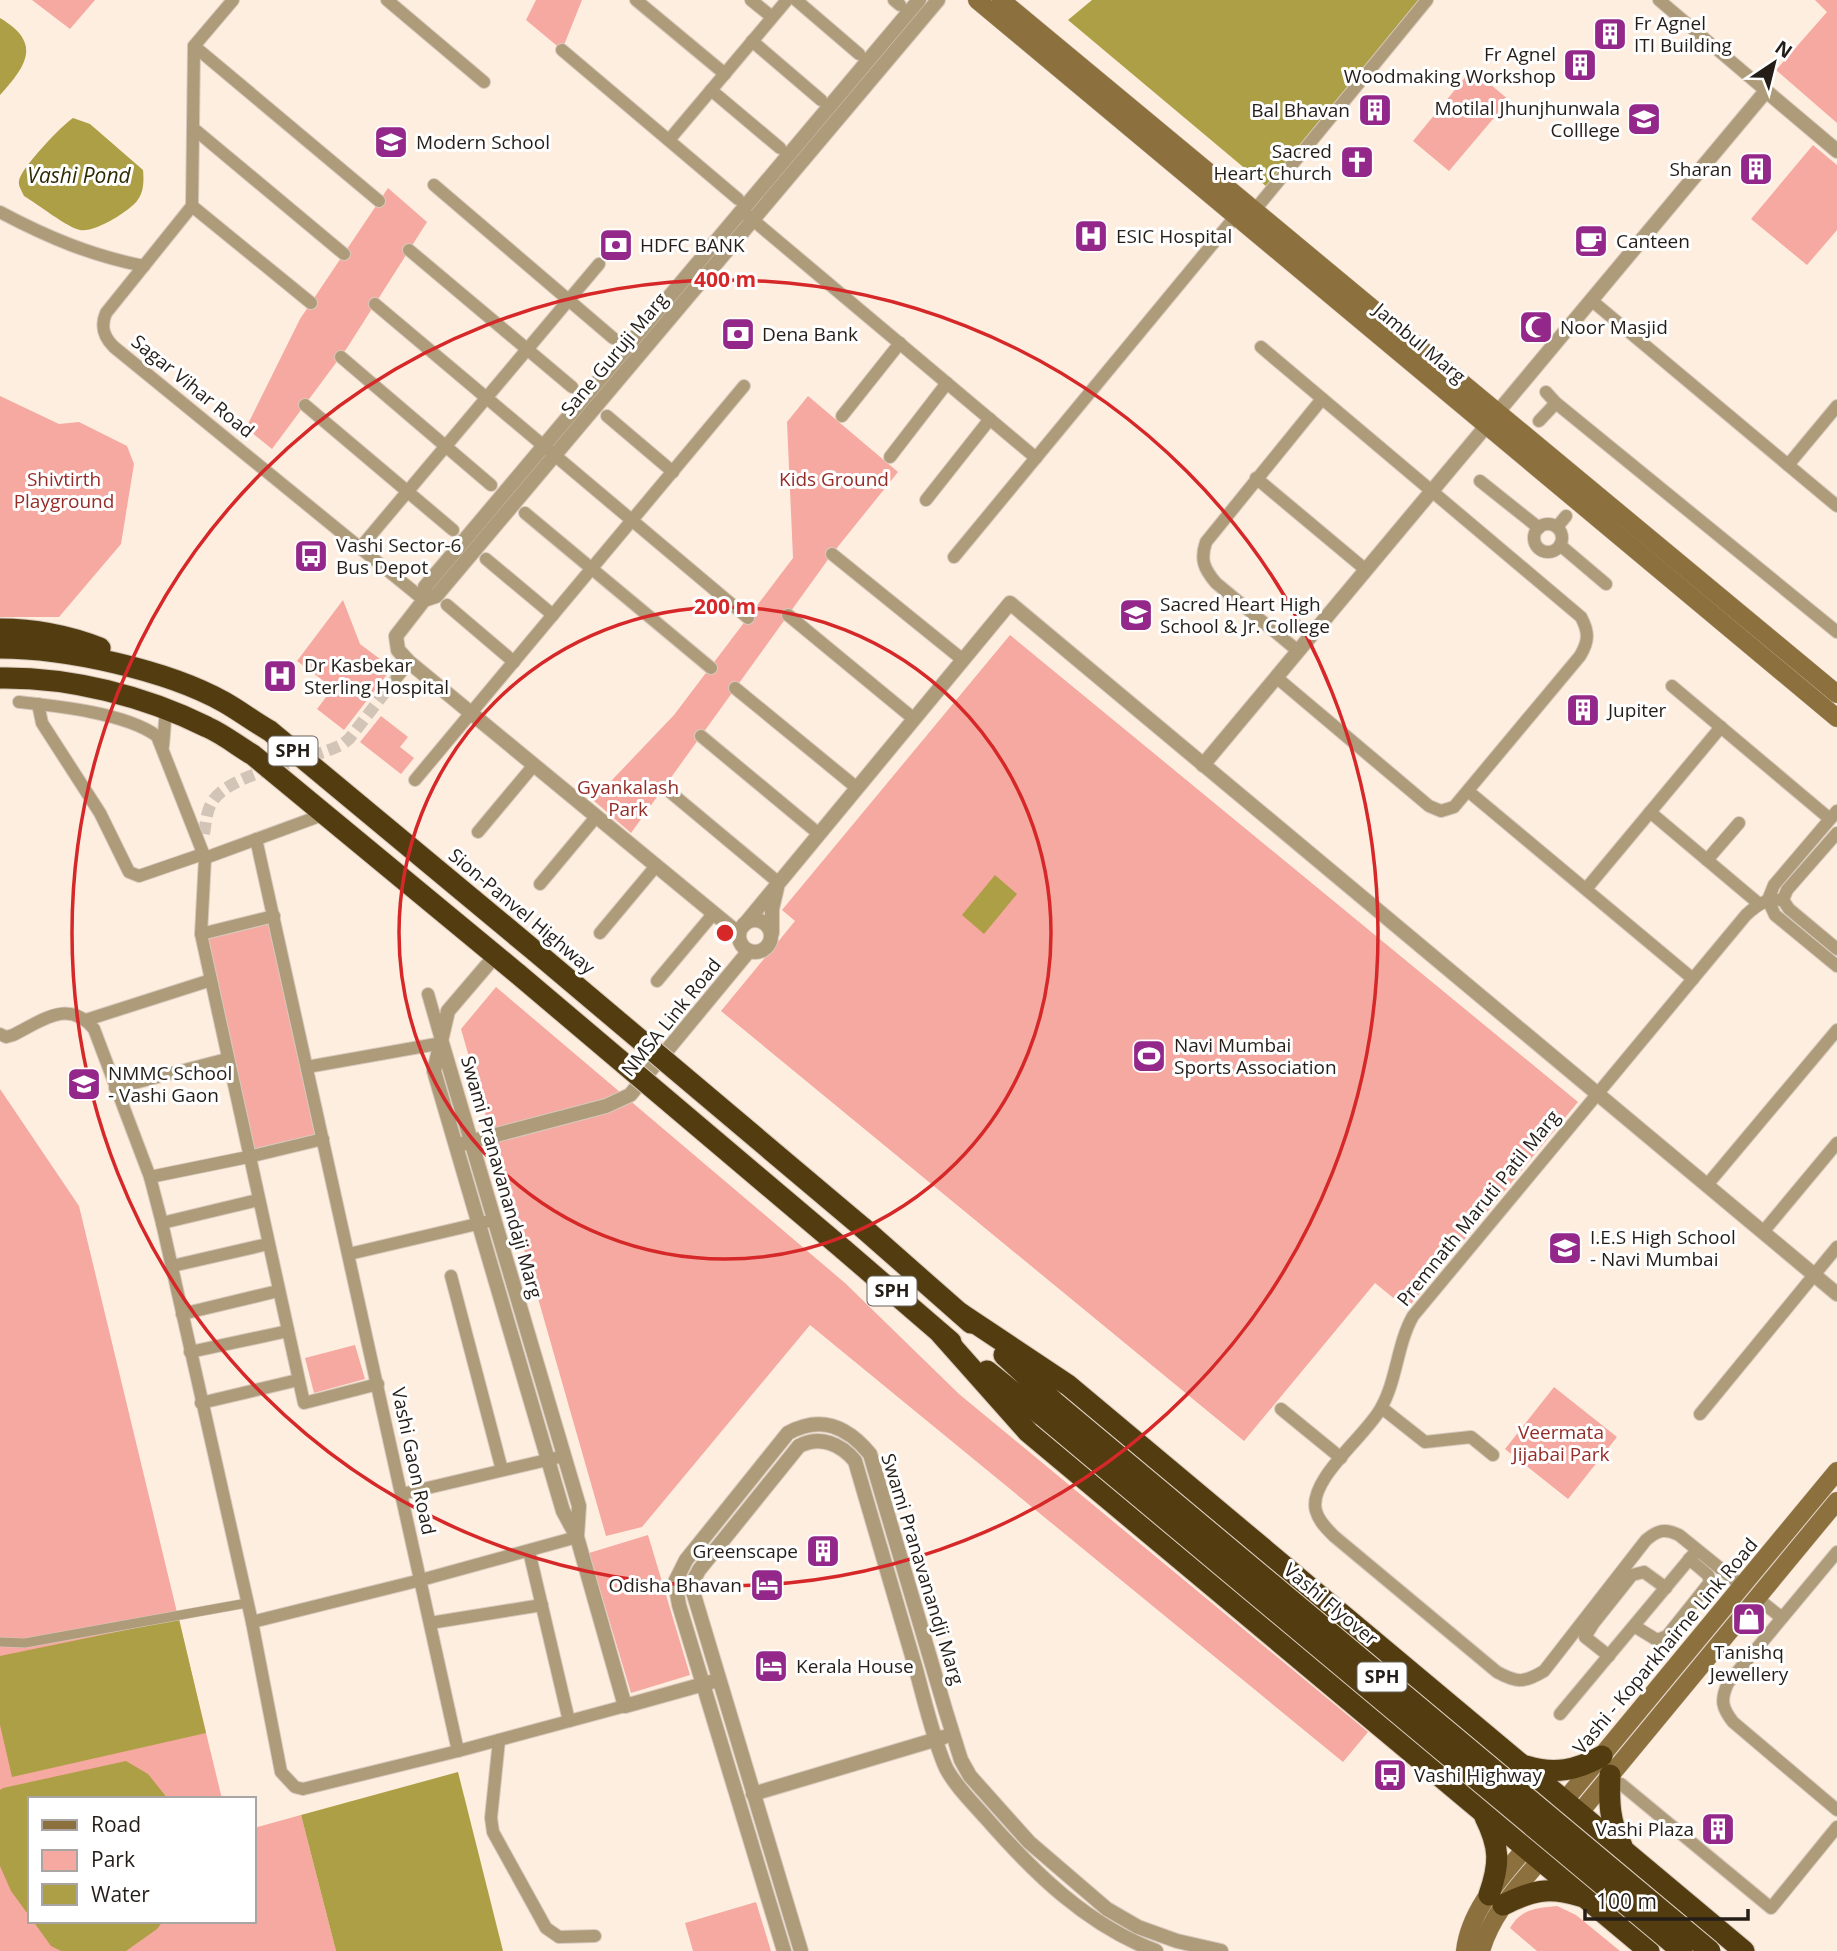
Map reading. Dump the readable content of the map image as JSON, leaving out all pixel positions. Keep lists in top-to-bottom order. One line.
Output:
{"streets":{"highway":["SPH","Sion-Panvel Highway","Vashi Flyover"],"main road":["Jambul Marg","Vashi - Koparkhairne Link Road"],"street":["Sane Guruji Marg","Sagar Vihar Road","NMSA Link Road","Swami Pranavanandaji Marg","Premnath Maruti Patil Marg","Vashi Gaon Road","Swami Pranavanandji Marg"]},"crossings":[["Sane Guruji Marg","Sagar Vihar Road"],["SPH","Vashi Flyover"],["Sion-Panvel Highway","Vashi Flyover"],["NMSA Link Road","Swami Pranavanandaji Marg"],["Premnath Maruti Patil Marg","Vashi - Koparkhairne Link Road"]],"water":["Vashi Pond"],"parks":["Shivtirth Playground","Kids Ground","Gyankalash Park","Veermata Jijabai Park"],"places":{"building":["Fr Agnel ITI Building","Fr Agnel Woodmaking Workshop","Bal Bhavan","Sharan","Jupiter","Greenscape","Vashi Plaza"],"school or university":["Motilal Jhunjhunwala Colllege","Modern School","Sacred Heart High School & Jr. College","NMMC School - Vashi Gaon","I.E.S High School - Navi Mumbai"],"church":["Sacred Heart Church"],"hospital":["ESIC Hospital","Dr Kasbekar Sterling Hospital"],"cafe":["Canteen"],"bank":["HDFC BANK","Dena Bank"],"mosque":["Noor Masjid"],"bus stop":["Vashi Sector-6 Bus Depot","Vashi Highway"],"sports":["Navi Mumbai Sports Association"],"hotel":["Odisha Bhavan","Kerala House"],"shop":["Tanishq Jewellery"]},"legend":["Road","Park","Water"],"scale_bar":"100 m","north":"top right","rings":["400 m","200 m"]}
